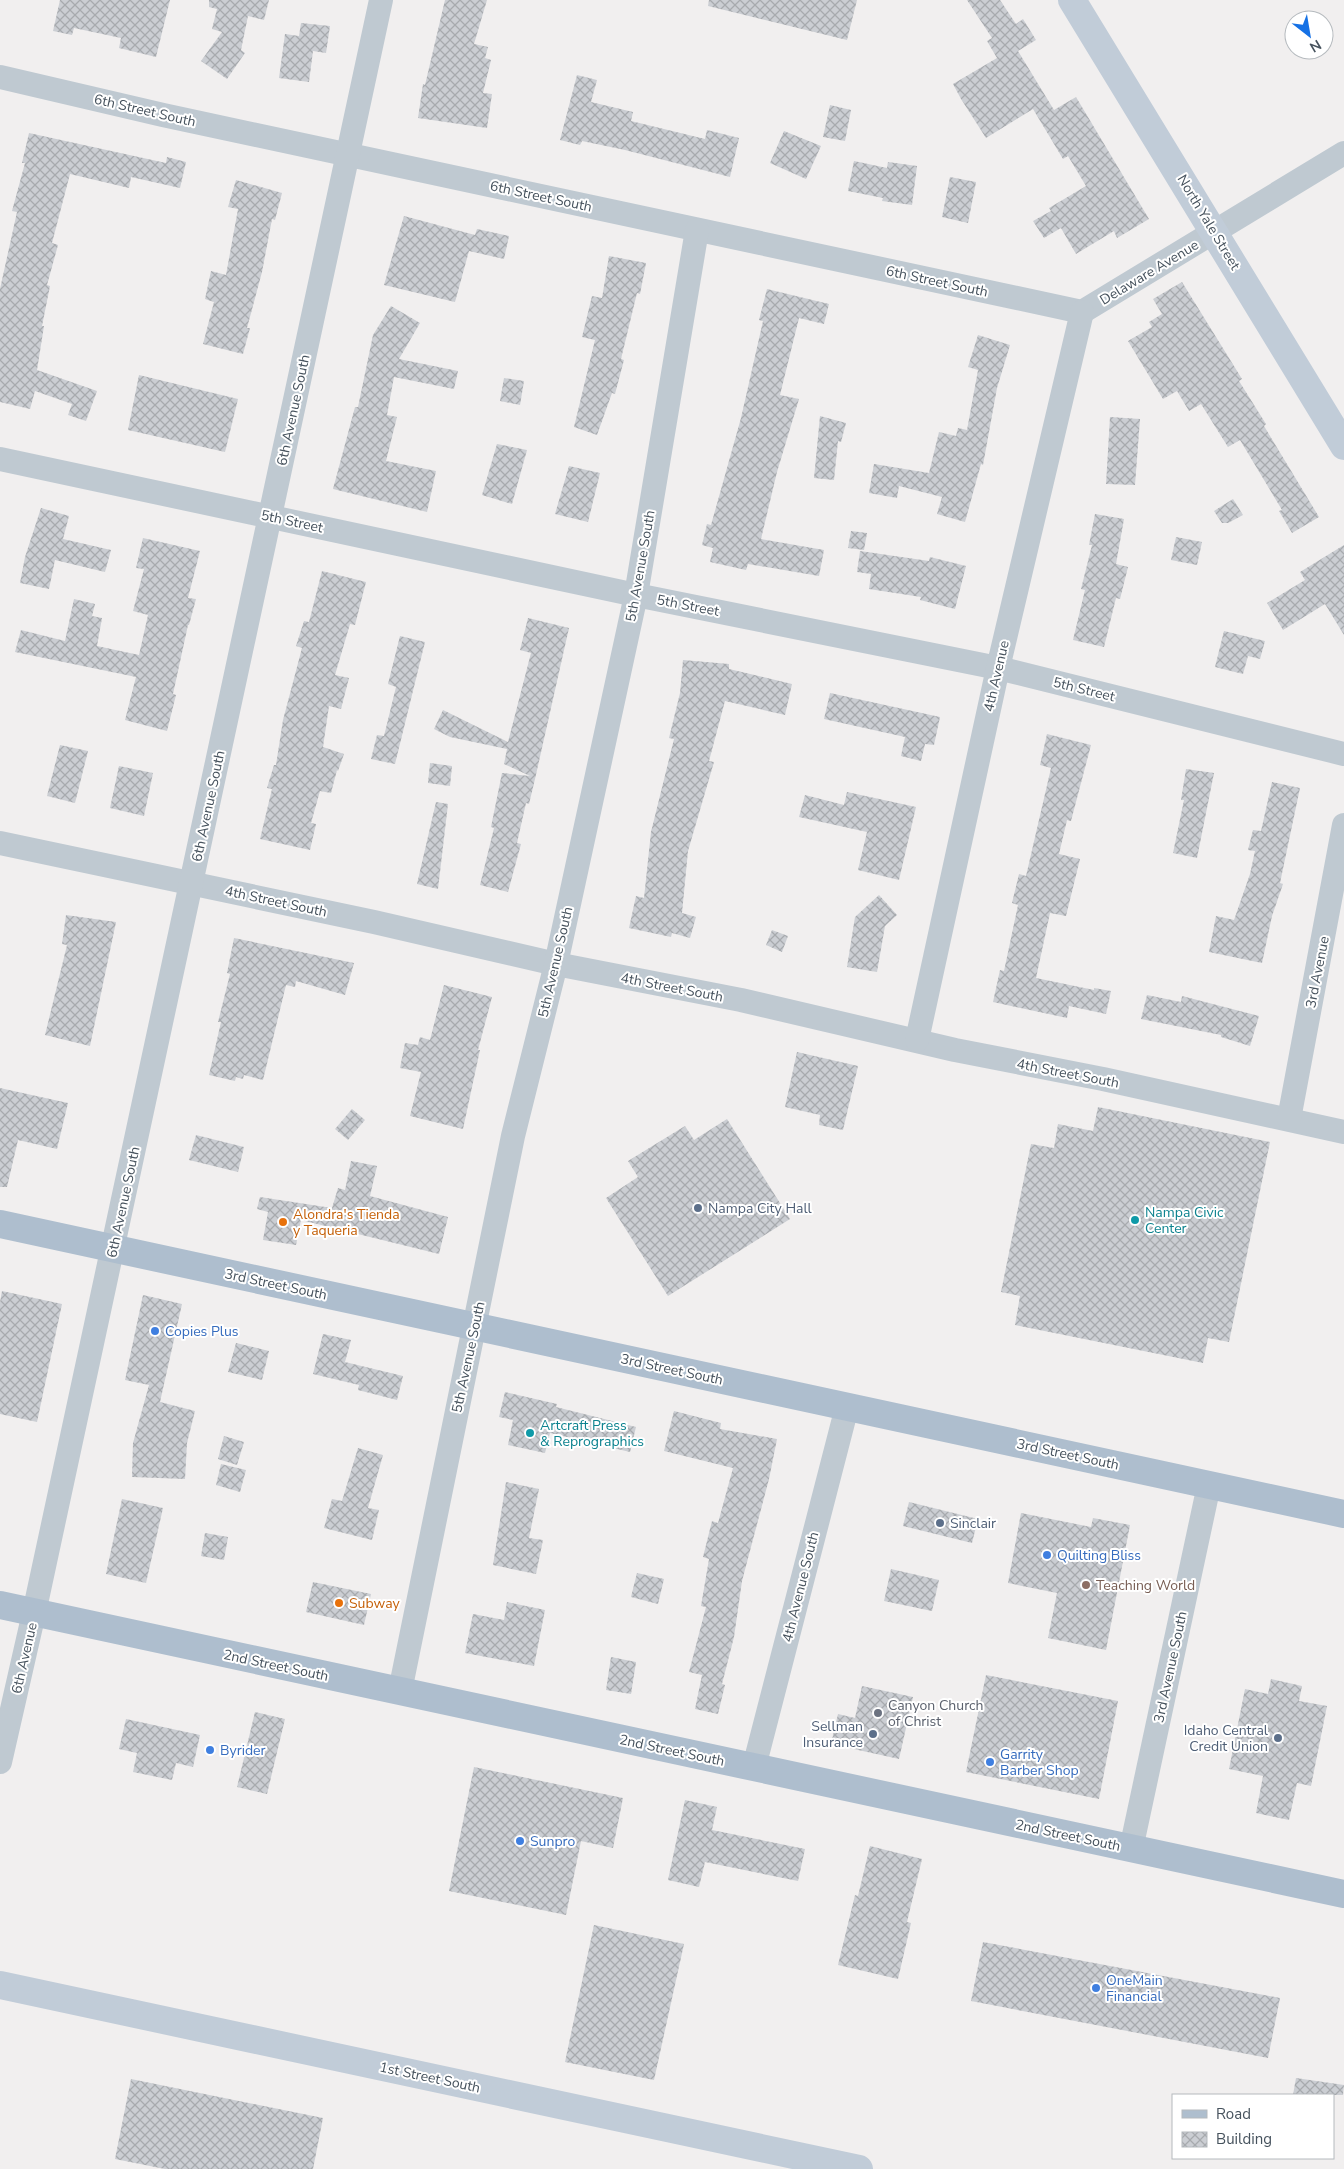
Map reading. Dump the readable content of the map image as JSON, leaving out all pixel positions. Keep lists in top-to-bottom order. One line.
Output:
{"streets":{"main road":["3rd Street South","2nd Street South"],"street":["6th Street South","North Yale Street","Delaware Avenue","6th Avenue South","5th Street","5th Avenue South","4th Avenue","4th Street South","3rd Avenue","4th Avenue South","6th Avenue","3rd Avenue South","1st Street South"]},"crossings":[["6th Street South","Delaware Avenue"],["6th Street South","6th Avenue South"],["6th Street South","5th Avenue South"],["6th Street South","4th Avenue"],["North Yale Street","Delaware Avenue"],["Delaware Avenue","4th Avenue"],["6th Avenue South","5th Street"],["6th Avenue South","4th Street South"],["6th Avenue South","3rd Street South"],["6th Avenue South","6th Avenue"],["6th Avenue South","2nd Street South"],["5th Street","5th Avenue South"],["5th Street","4th Avenue"],["5th Avenue South","4th Street South"],["5th Avenue South","3rd Street South"],["5th Avenue South","2nd Street South"],["4th Avenue","4th Street South"],["4th Street South","3rd Avenue"],["3rd Street South","4th Avenue South"],["3rd Street South","3rd Avenue South"],["4th Avenue South","2nd Street South"],["6th Avenue","2nd Street South"],["2nd Street South","3rd Avenue South"]],"places":["Nampa City Hall","Nampa Civic Center","Alondra's Tienda y Taqueria","Copies Plus","Artcraft Press & Reprographics","Sinclair","Quilting Bliss","Teaching World","Subway","Canyon Church of Christ","Sellman Insurance","Idaho Central Credit Union","Byrider","Garrity Barber Shop","Sunpro","OneMain Financial"],"legend":["Road","Building"],"north":"bottom right"}
